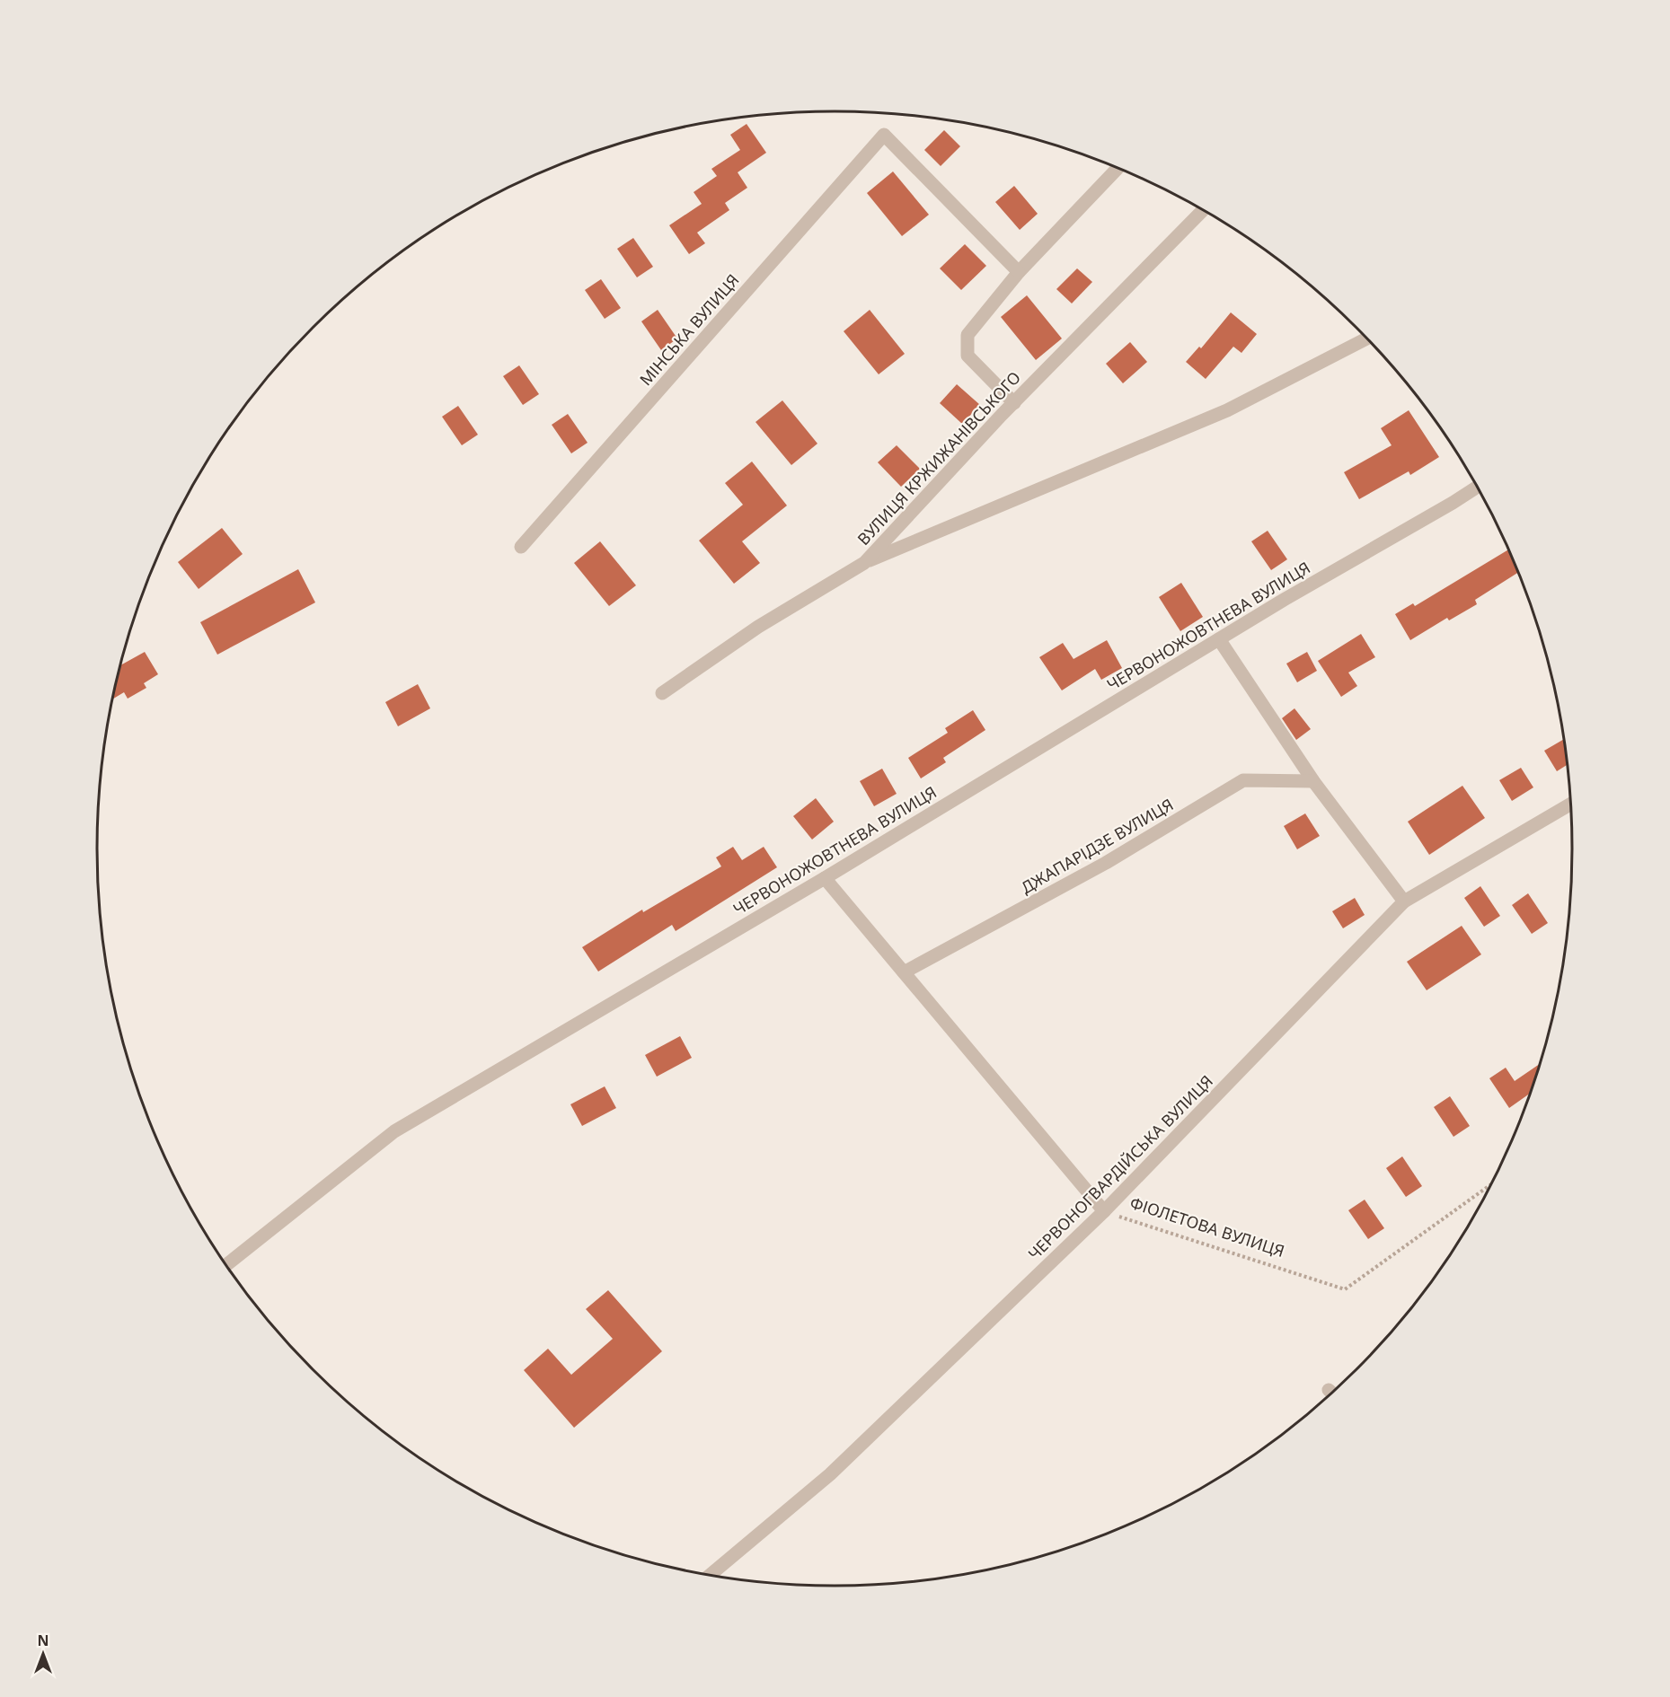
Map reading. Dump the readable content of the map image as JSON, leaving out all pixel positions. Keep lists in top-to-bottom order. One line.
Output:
{"streets":{"street":["МІНСЬКА ВУЛИЦЯ","ВУЛИЦЯ КРЖИЖАНІВСЬКОГО","ЧЕРВОНОЖОВТНЕВА ВУЛИЦЯ","ДЖАПАРІДЗЕ ВУЛИЦЯ","ЧЕРВОНОГВАРДІЙСЬКА ВУЛИЦЯ","ФІОЛЕТОВА ВУЛИЦЯ"]},"crossings":[["ЧЕРВОНОЖОВТНЕВА ВУЛИЦЯ","ФІОЛЕТОВА ВУЛИЦЯ"],["ДЖАПАРІДЗЕ ВУЛИЦЯ","ФІОЛЕТОВА ВУЛИЦЯ"],["ЧЕРВОНОГВАРДІЙСЬКА ВУЛИЦЯ","ФІОЛЕТОВА ВУЛИЦЯ"]],"north":"top"}
